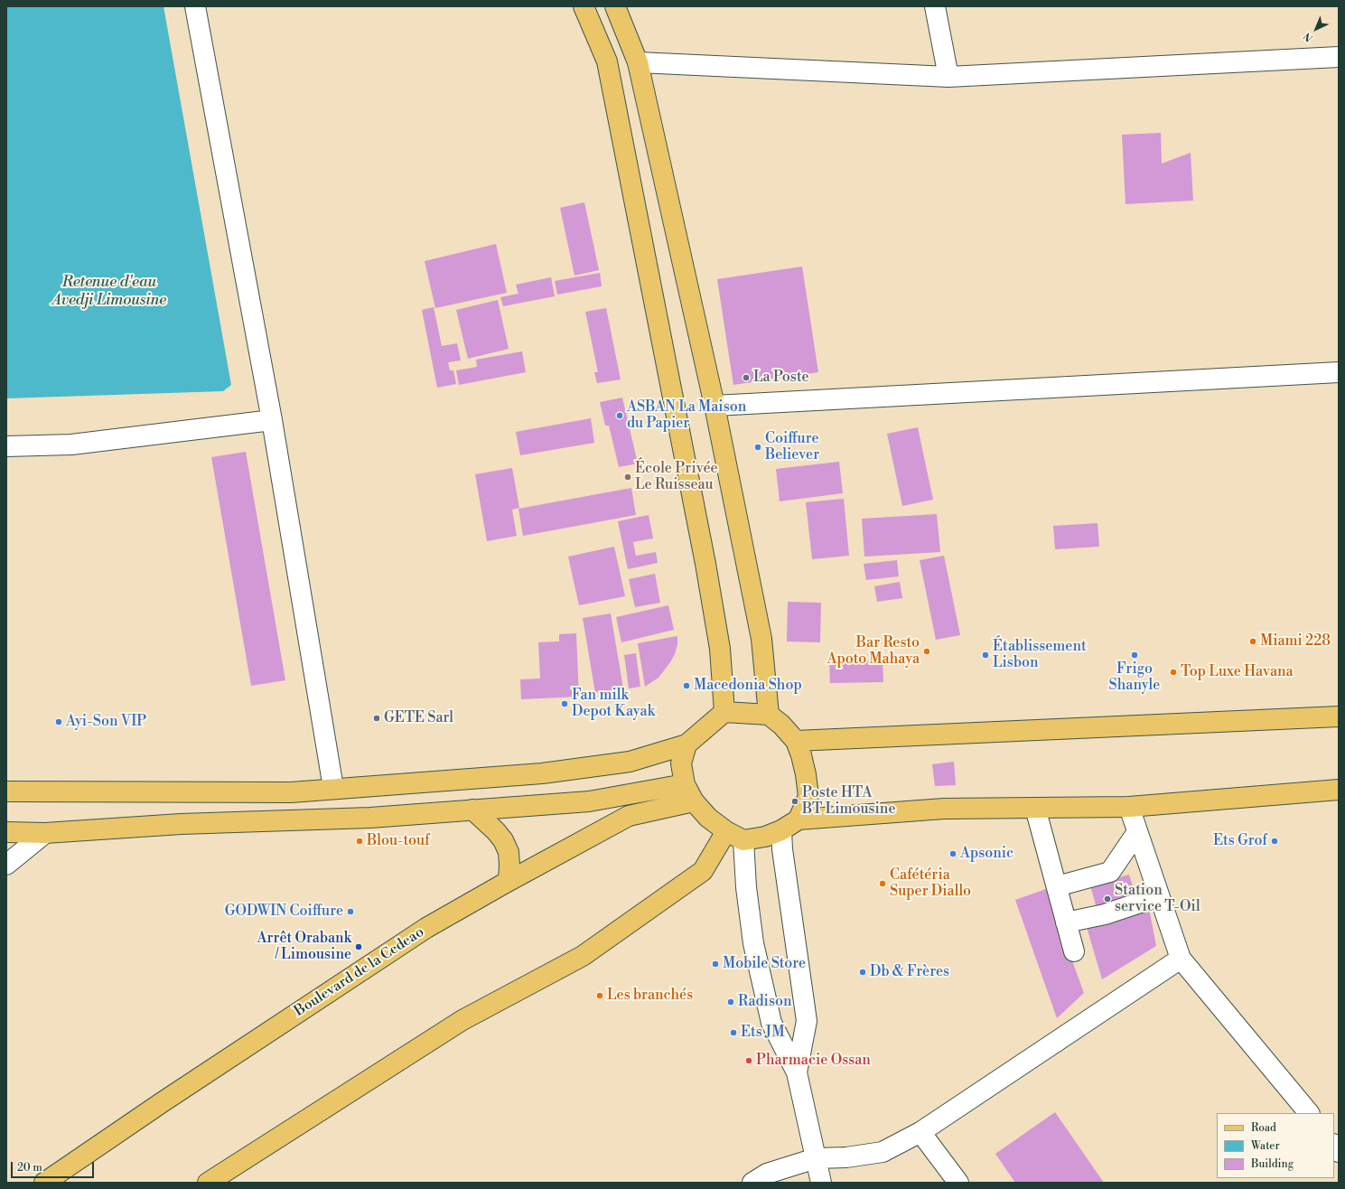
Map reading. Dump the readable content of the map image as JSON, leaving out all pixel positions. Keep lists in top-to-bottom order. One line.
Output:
{"streets":{"main road":["Boulevard de la Cedeao"]},"water":["Retenue d'eau Avedji Limousine"],"places":["La Poste","ASBAN La Maison du Papier","Coiffure Believer","École Privée Le Ruisseau","Miami 228","Bar Resto Apoto Mahaya","Établissement Lisbon","Frigo Shanyle","Top Luxe Havana","Macedonia Shop","Fan milk Depot Kayak","GETE Sarl","Ayi-Son VIP","Poste HTA BT Limousine","Blou-touf","Ets Grof","Apsonic","Cafétéria Super Diallo","Station service T-Oil","GODWIN Coiffure","Arrêt Orabank / Limousine","Mobile Store","Db & Frères","Les branchés","Radison","Ets JM","Pharmacie Ossan"],"legend":["Road","Water","Building"],"scale_bar":"20 m","north":"bottom left"}
